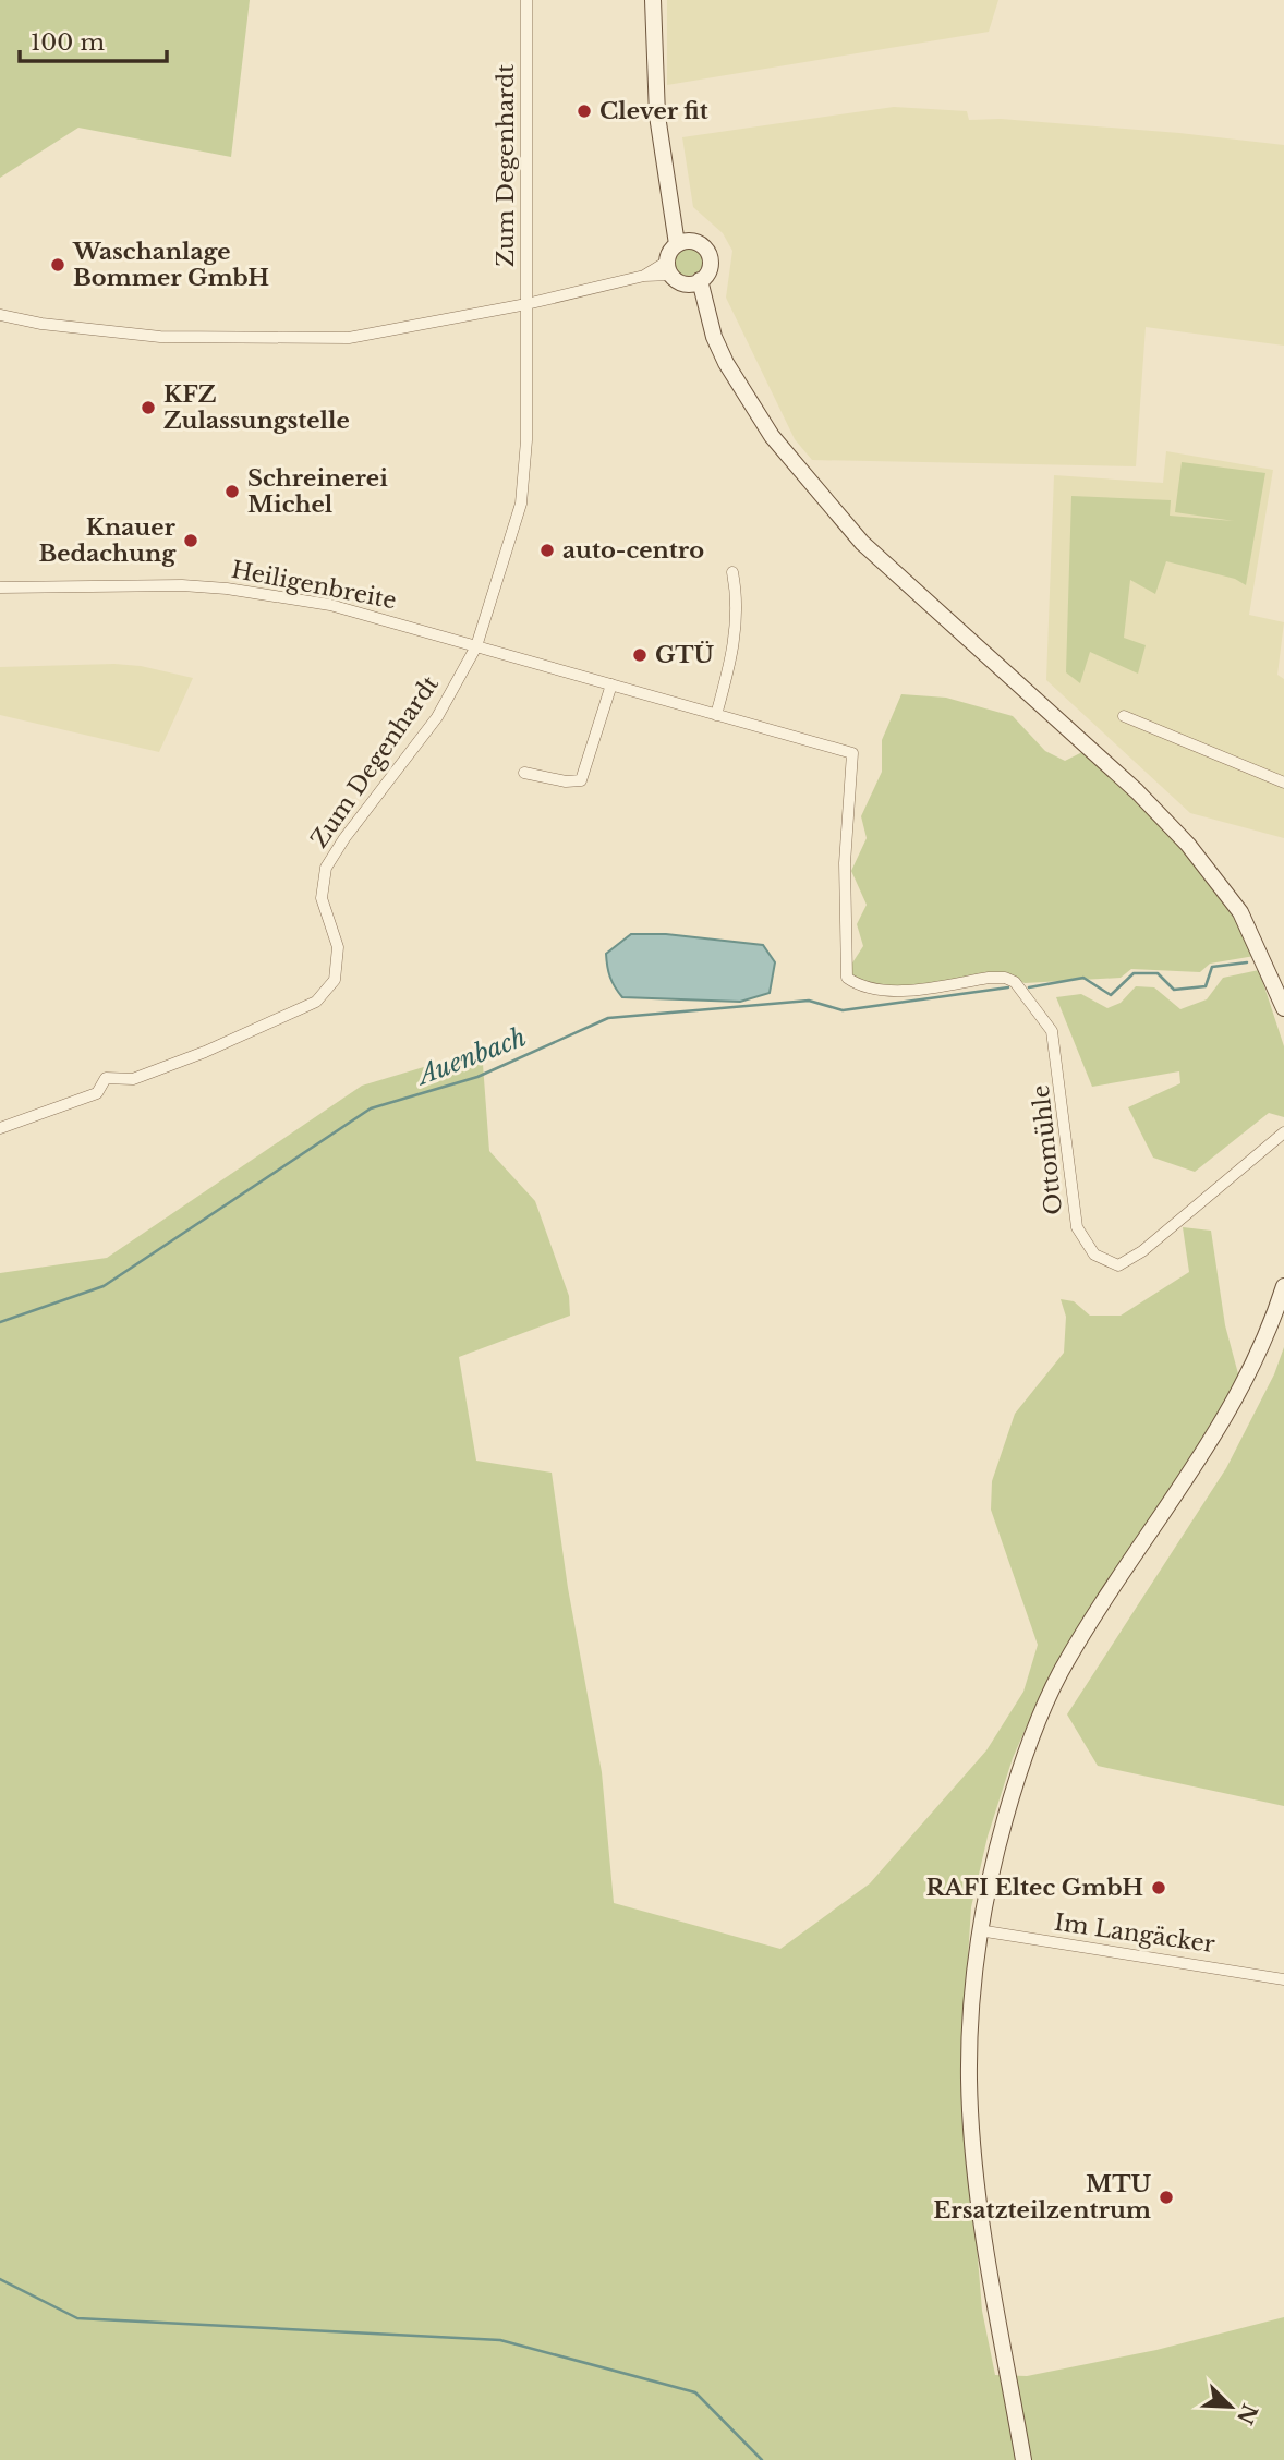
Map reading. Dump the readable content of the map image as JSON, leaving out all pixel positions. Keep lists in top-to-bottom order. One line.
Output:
{"streets":{"street":["Zum Degenhardt","Heiligenbreite","Ottomühle","Im Langäcker"]},"crossings":[["Zum Degenhardt","Heiligenbreite"],["Heiligenbreite","Ottomühle"]],"water":["Auenbach"],"places":["Clever fit","Waschanlage Bommer GmbH","KFZ Zulassungstelle","Schreinerei Michel","Knauer Bedachung","auto-centro","GTÜ","RAFI Eltec GmbH","MTU Ersatzteilzentrum"],"scale_bar":"100 m","north":"bottom right"}
